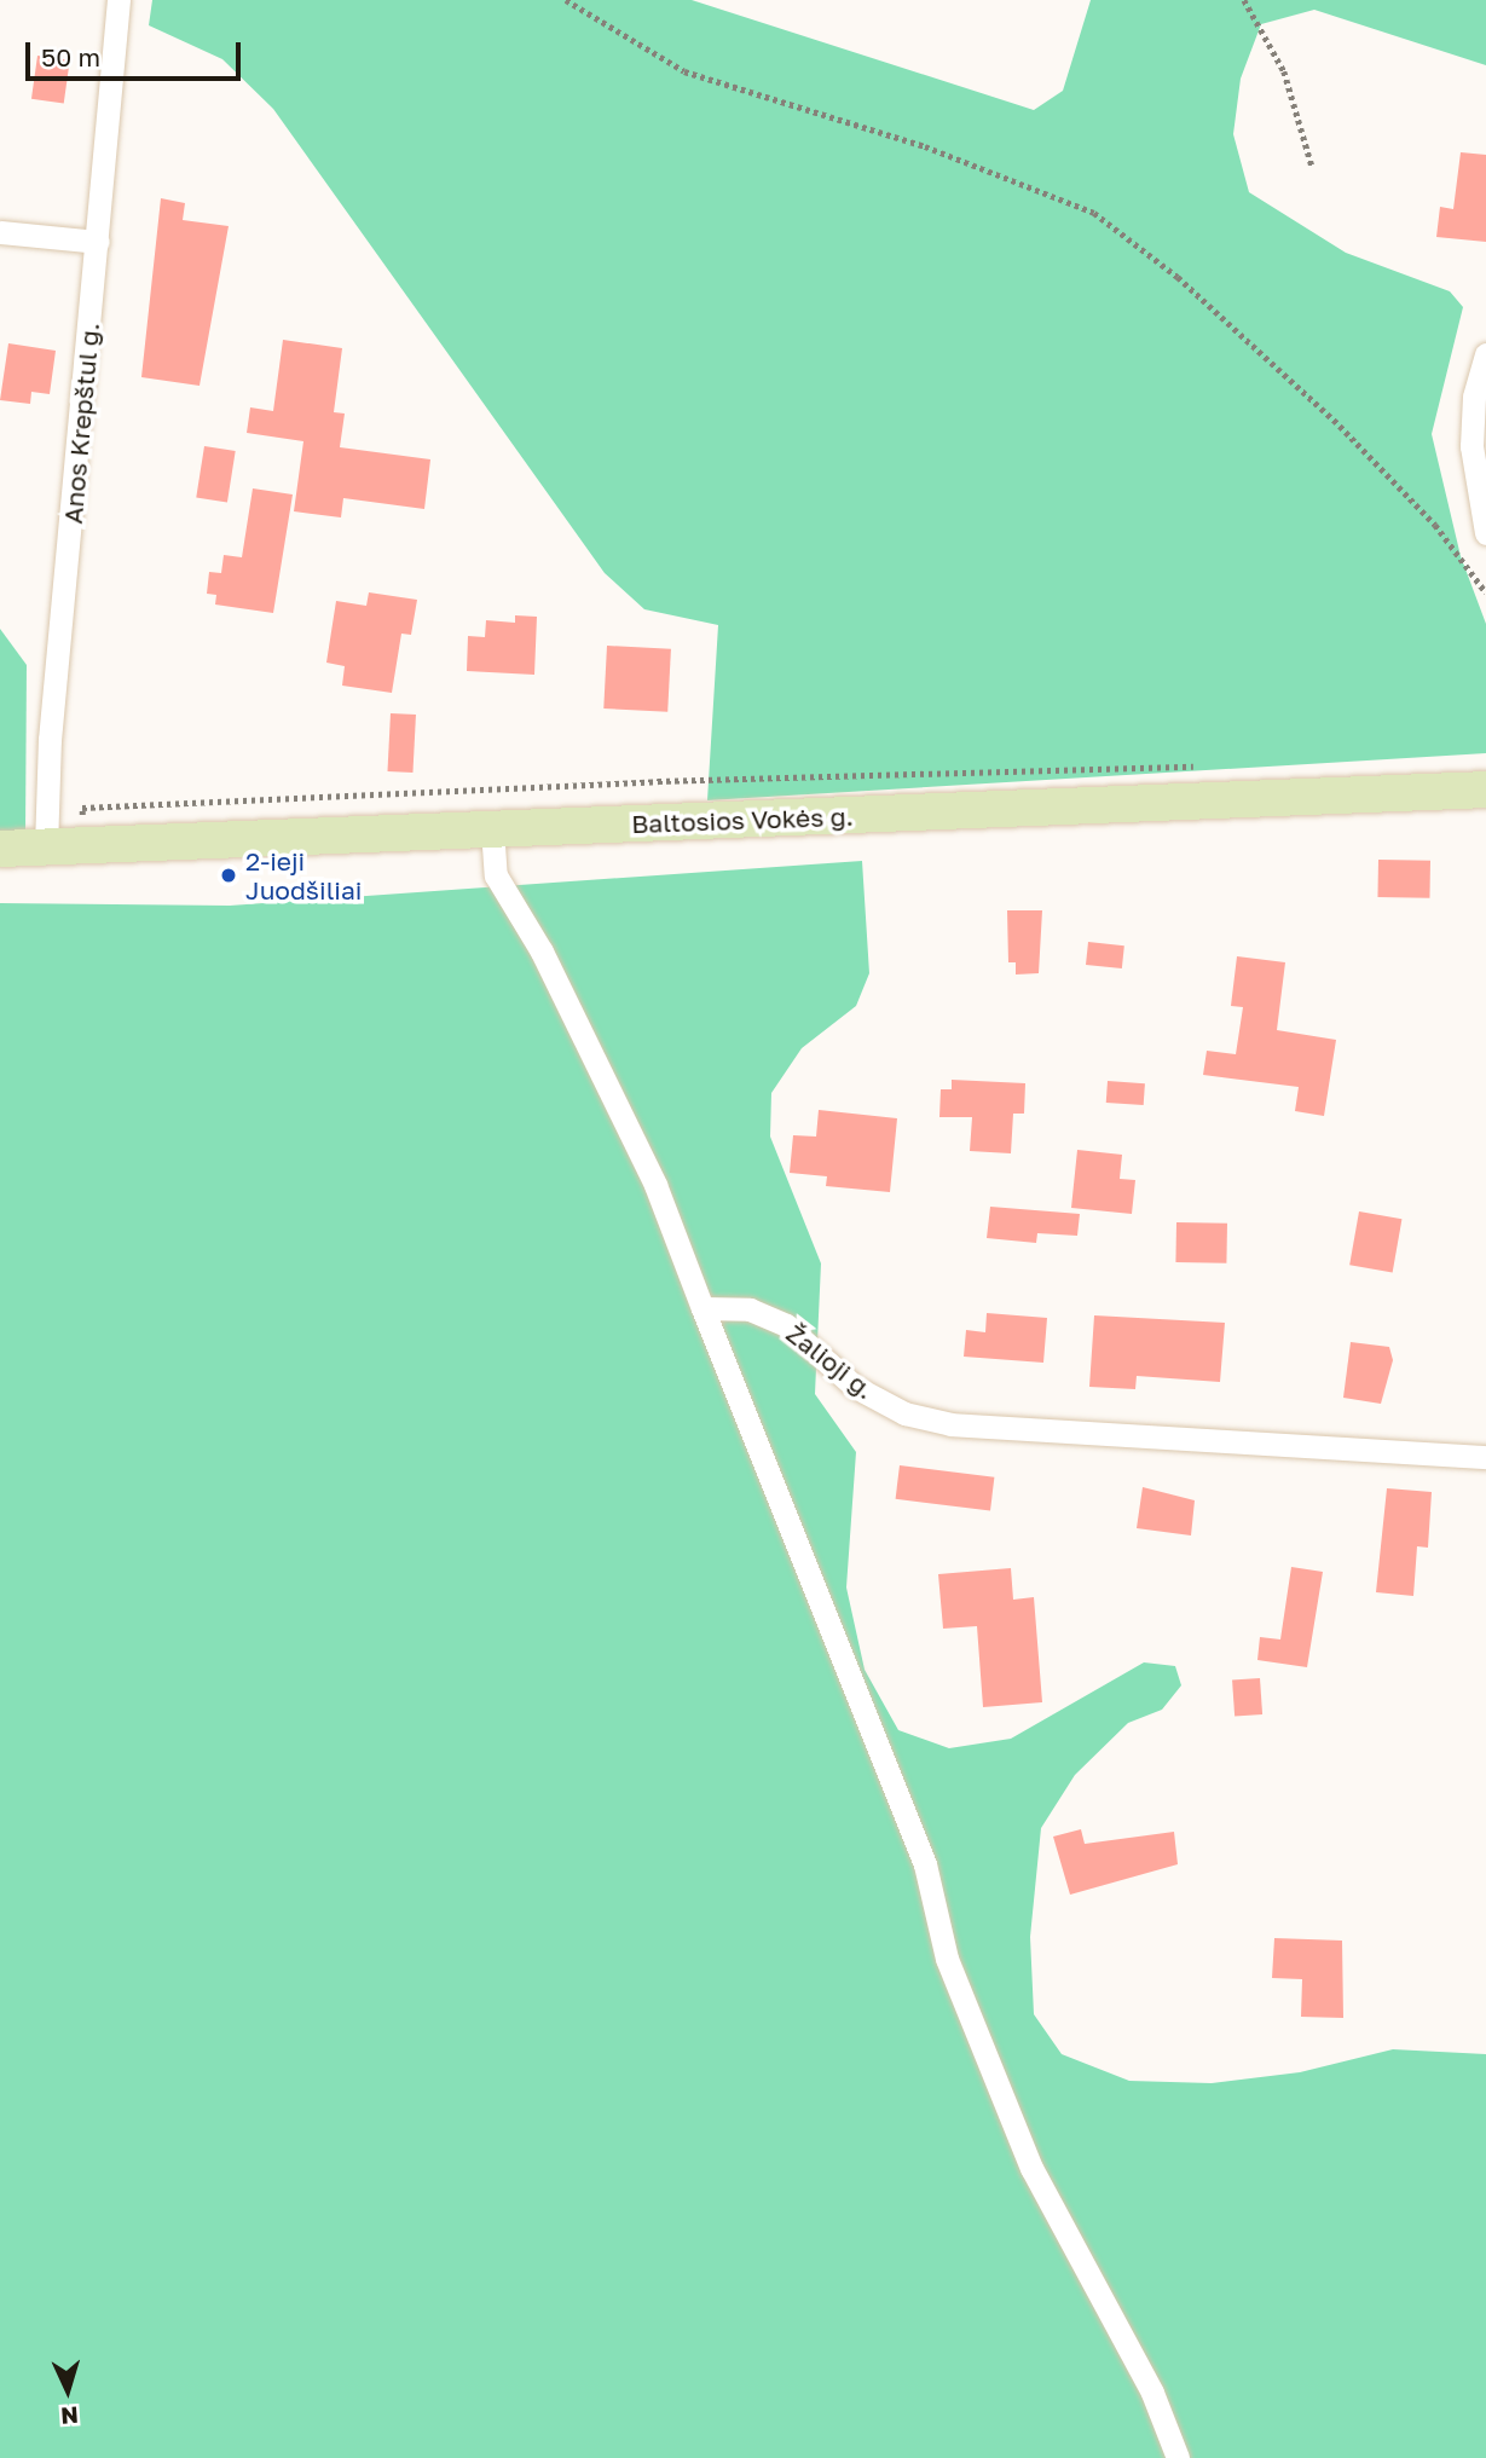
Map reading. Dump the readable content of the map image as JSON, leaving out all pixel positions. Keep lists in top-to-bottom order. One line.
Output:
{"streets":{"main road":["Baltosios Vokės g."],"street":["Anos Krepštul g.","Žalioji g."]},"crossings":[["Anos Krepštul g.","Baltosios Vokės g."]],"places":["2-ieji Juodšiliai"],"scale_bar":"50 m","north":"bottom"}
